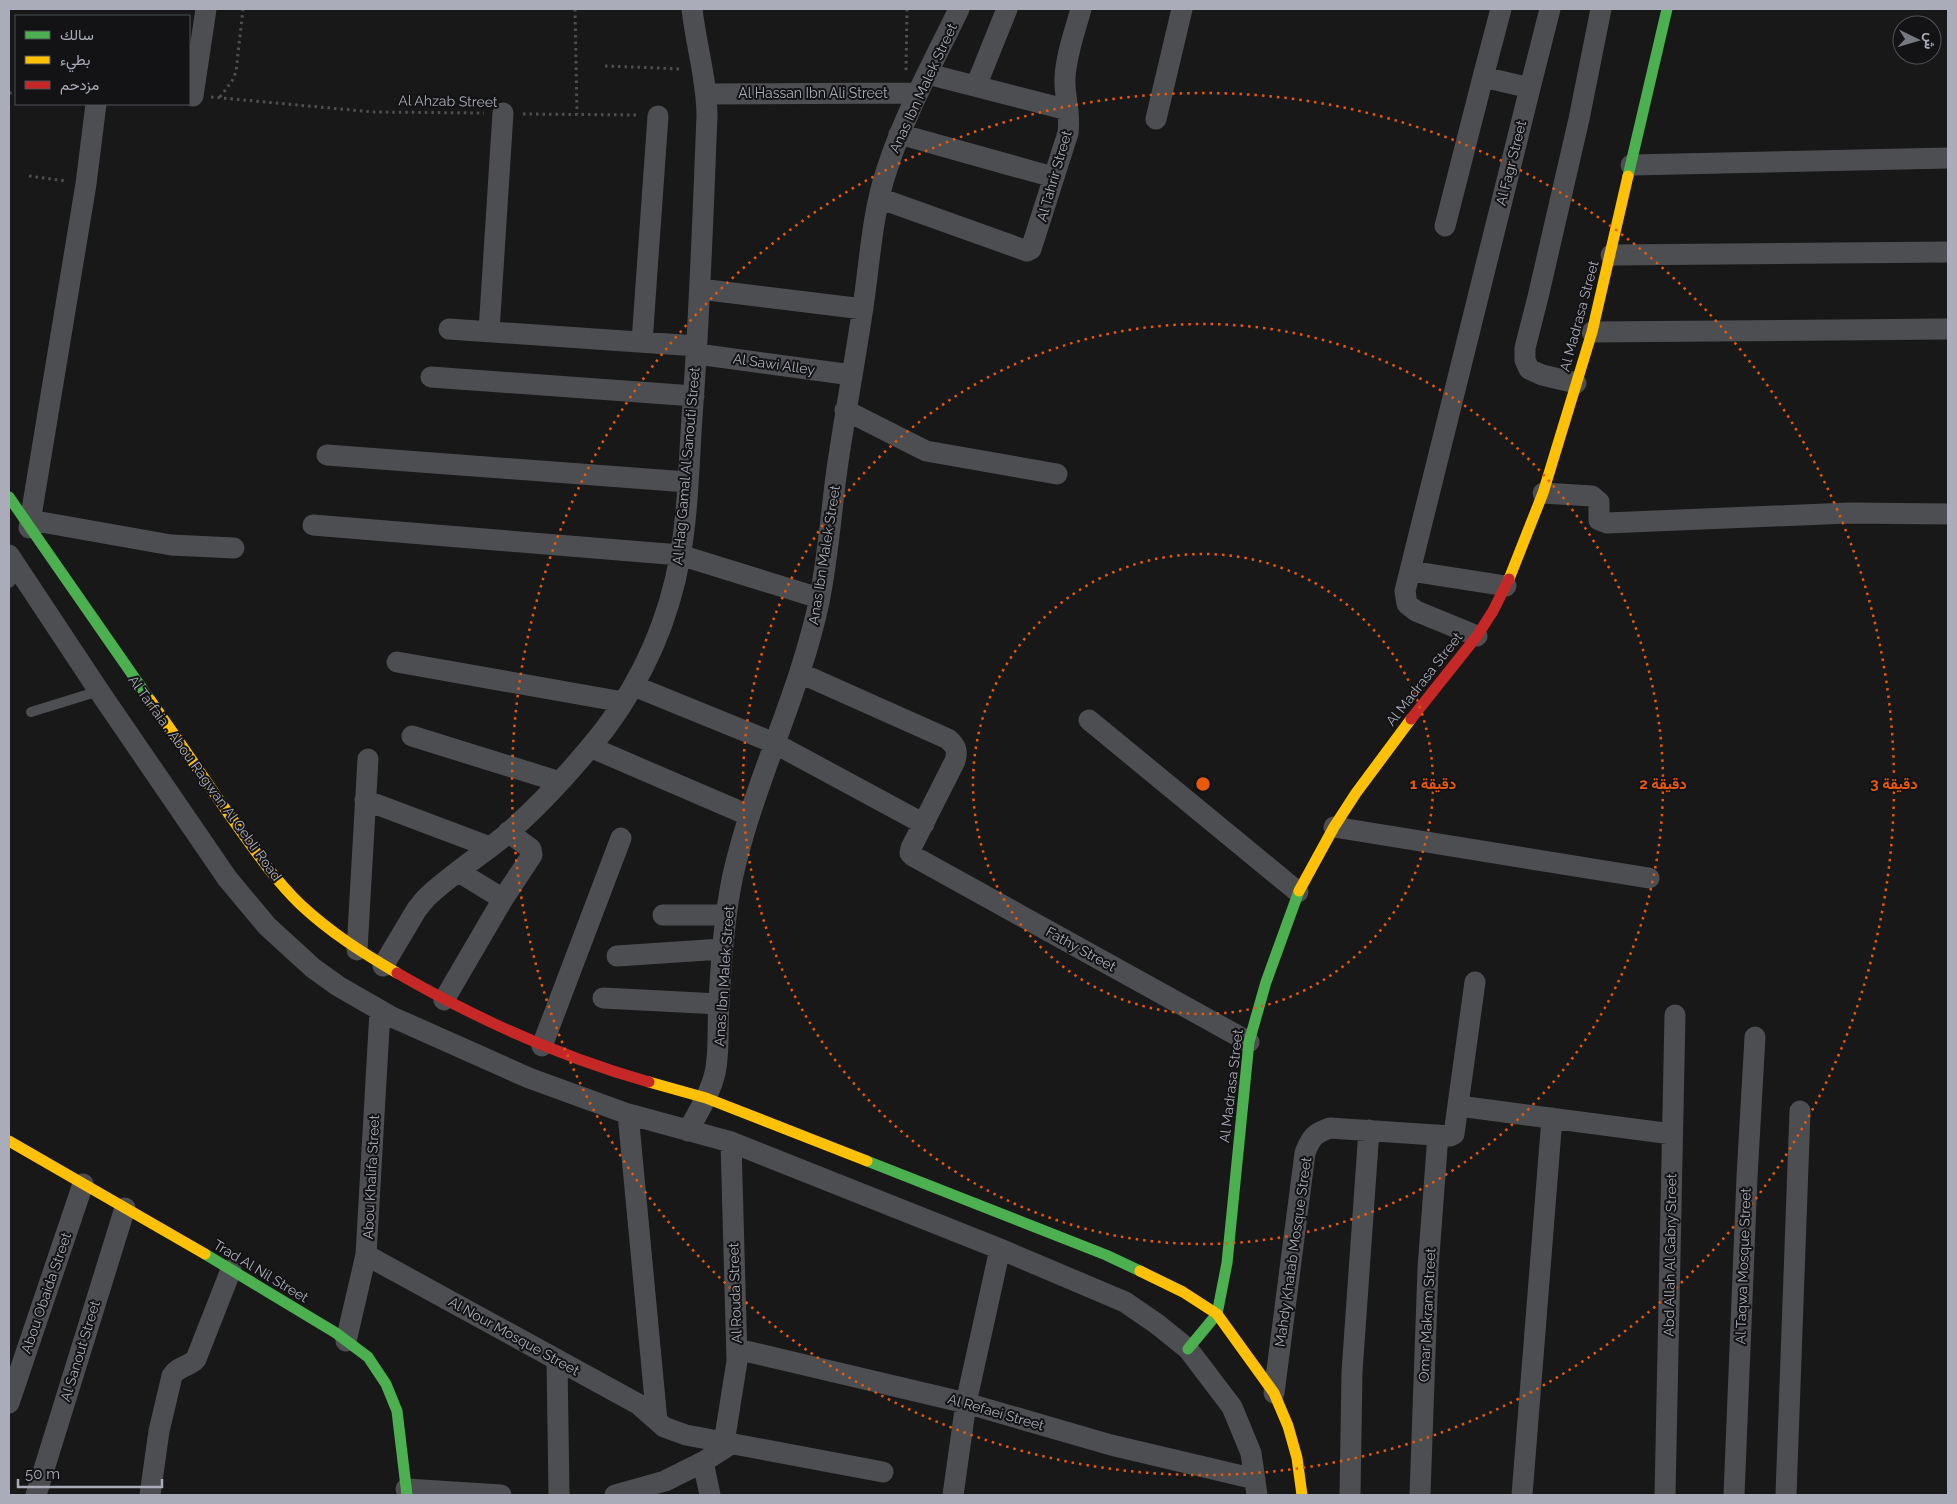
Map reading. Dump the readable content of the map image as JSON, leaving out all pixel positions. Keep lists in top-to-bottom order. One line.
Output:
{"streets":{"street":["Anas Ibn Malek Street","Al Hassan Ibn Ali Street","Al Fagr Street","Al Tahrir Street","Al Madrasa Street","Al Sawi Alley","Al Hag Gamal Al Sanouti Street","Al Tarfaia , Abou Ragwan Al Qebli Road","Fathy Street","Abou Khalifa Street","Mahdy Khatab Mosque Street","Abd Allah Al Gabry Street","Al Taqwa Mosque Street","Trad Al Nil Street","Abou Obaida Street","Al Rouda Street","Omar Makram Street","Al Nour Mosque Street","Al Sanout Street","Al Refaei Street"],"path":["Al Ahzab Street"]},"crossings":[["Anas Ibn Malek Street","Al Hassan Ibn Ali Street"],["Anas Ibn Malek Street","Al Tahrir Street"],["Anas Ibn Malek Street","Al Sawi Alley"],["Anas Ibn Malek Street","Al Tarfaia , Abou Ragwan Al Qebli Road"],["Al Hassan Ibn Ali Street","Al Hag Gamal Al Sanouti Street"],["Al Fagr Street","Al Madrasa Street"],["Al Madrasa Street","Al Tarfaia , Abou Ragwan Al Qebli Road"],["Al Madrasa Street","Fathy Street"],["Al Sawi Alley","Al Hag Gamal Al Sanouti Street"],["Al Hag Gamal Al Sanouti Street","Al Tarfaia , Abou Ragwan Al Qebli Road"],["Abou Khalifa Street","Trad Al Nil Street"],["Abou Khalifa Street","Al Nour Mosque Street"],["Mahdy Khatab Mosque Street","Omar Makram Street"],["Trad Al Nil Street","Abou Obaida Street"],["Trad Al Nil Street","Al Sanout Street"],["Al Rouda Street","Al Nour Mosque Street"],["Al Rouda Street","Al Refaei Street"]],"legend":["سالك","بطيء","مزدحم"],"scale_bar":"50 m","north":"right","rings":["1 دقيقة","2 دقيقة","3 دقيقة"]}
